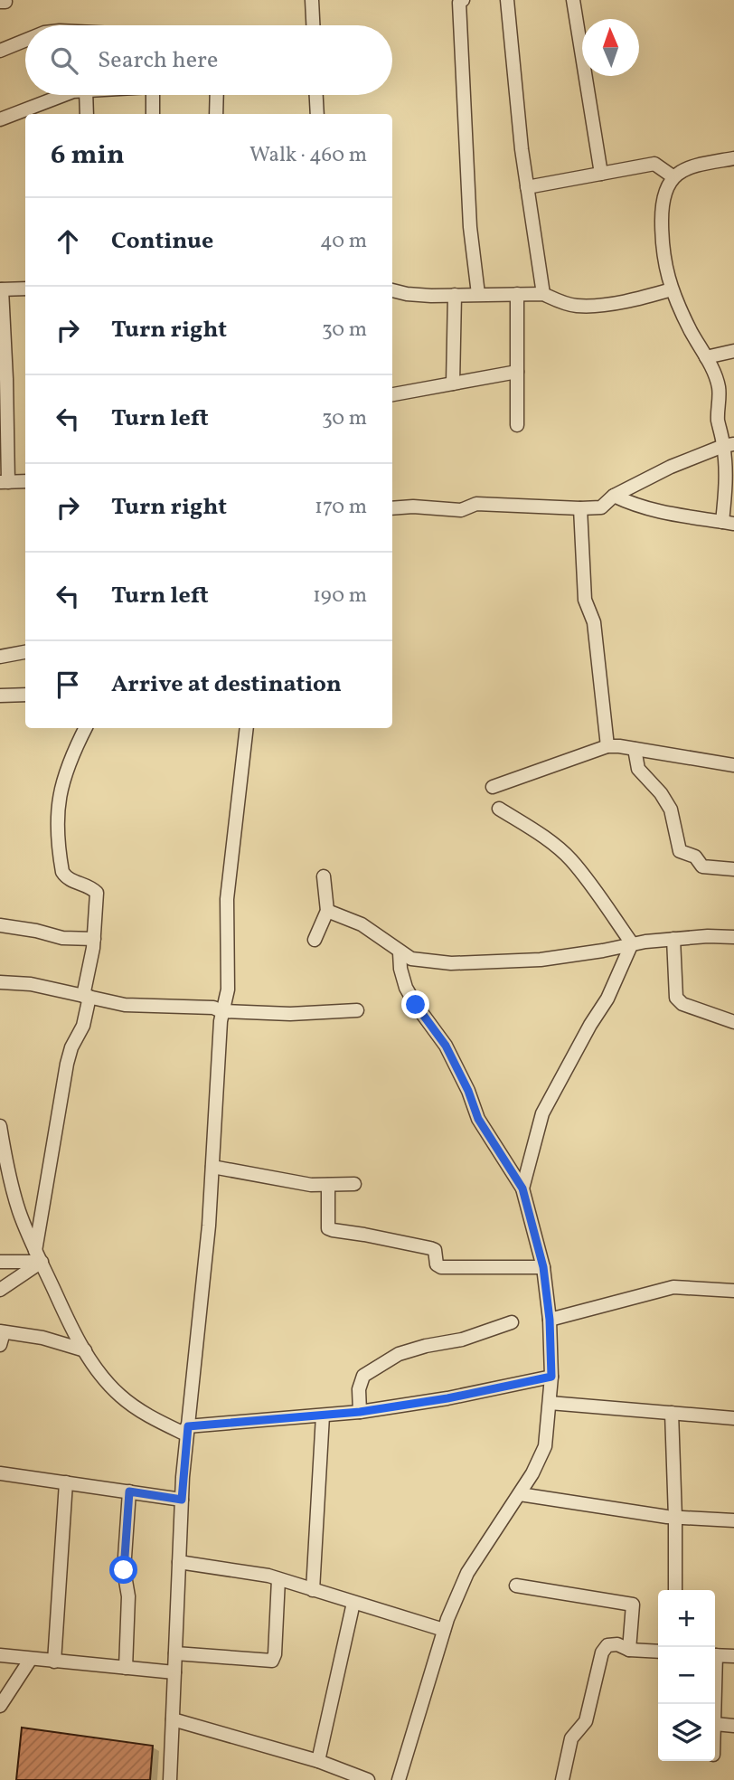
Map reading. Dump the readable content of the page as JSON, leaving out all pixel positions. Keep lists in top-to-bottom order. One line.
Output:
{"north":"top","page":{"search":"Search here","heading":["6 min","Walk · 460 m"],"list":[["Continue","40 m"],["Turn right","30 m"],["Turn left","30 m"],["Turn right","170 m"],["Turn left","190 m"],"Arrive at destination"],"map_buttons":["+","−"]}}
